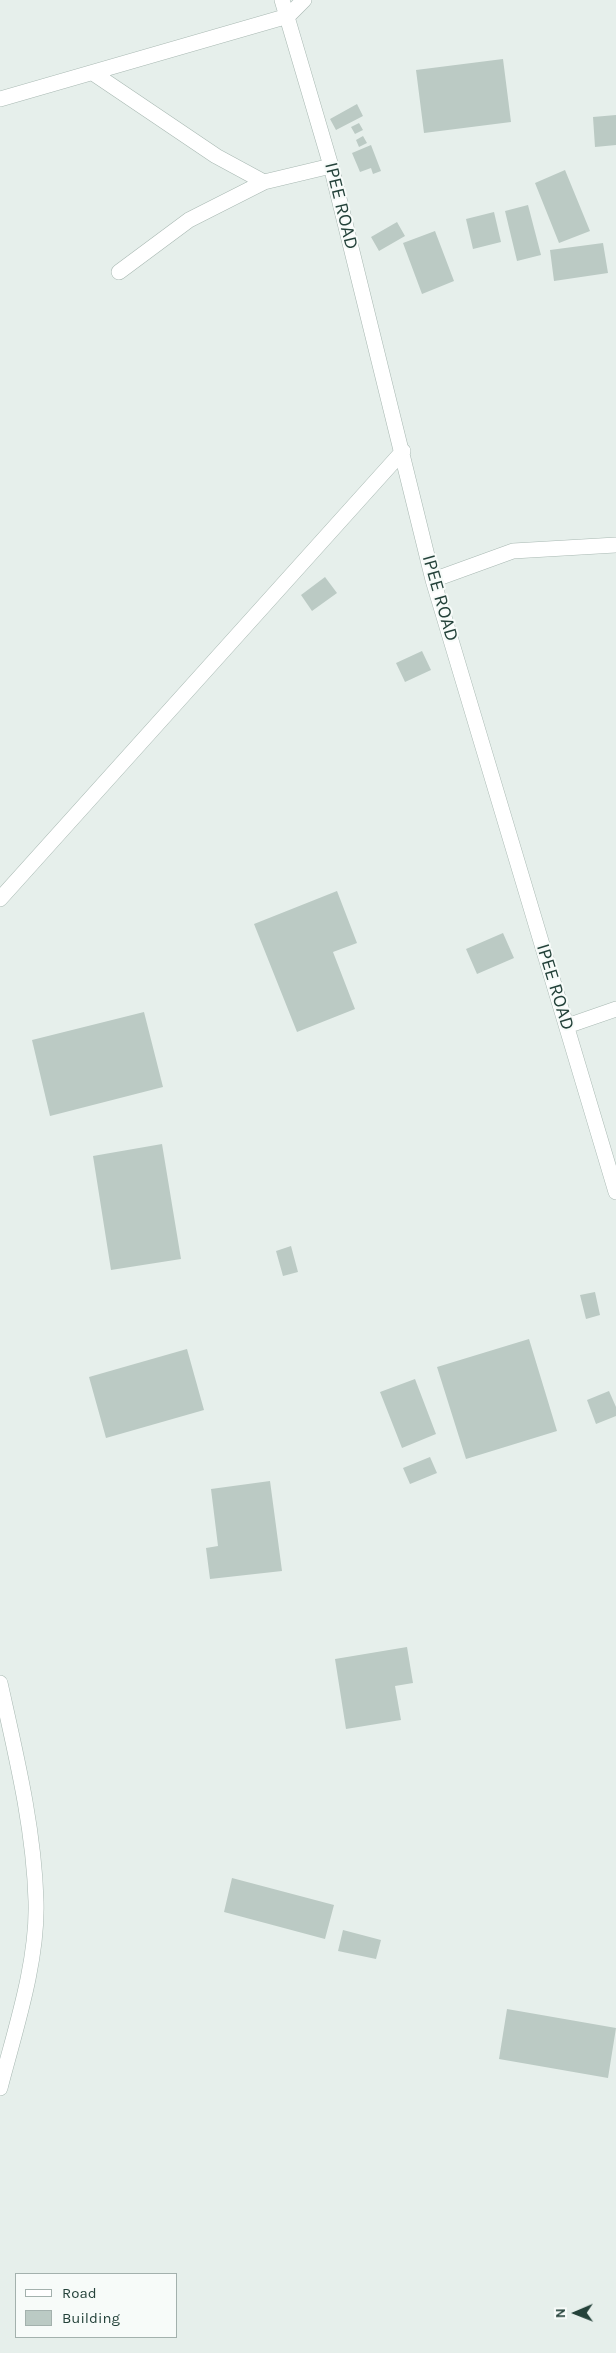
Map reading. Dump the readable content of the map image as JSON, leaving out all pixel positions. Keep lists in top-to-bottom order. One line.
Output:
{"streets":{"street":["IPEE ROAD"]},"legend":["Road","Building"],"north":"left"}
